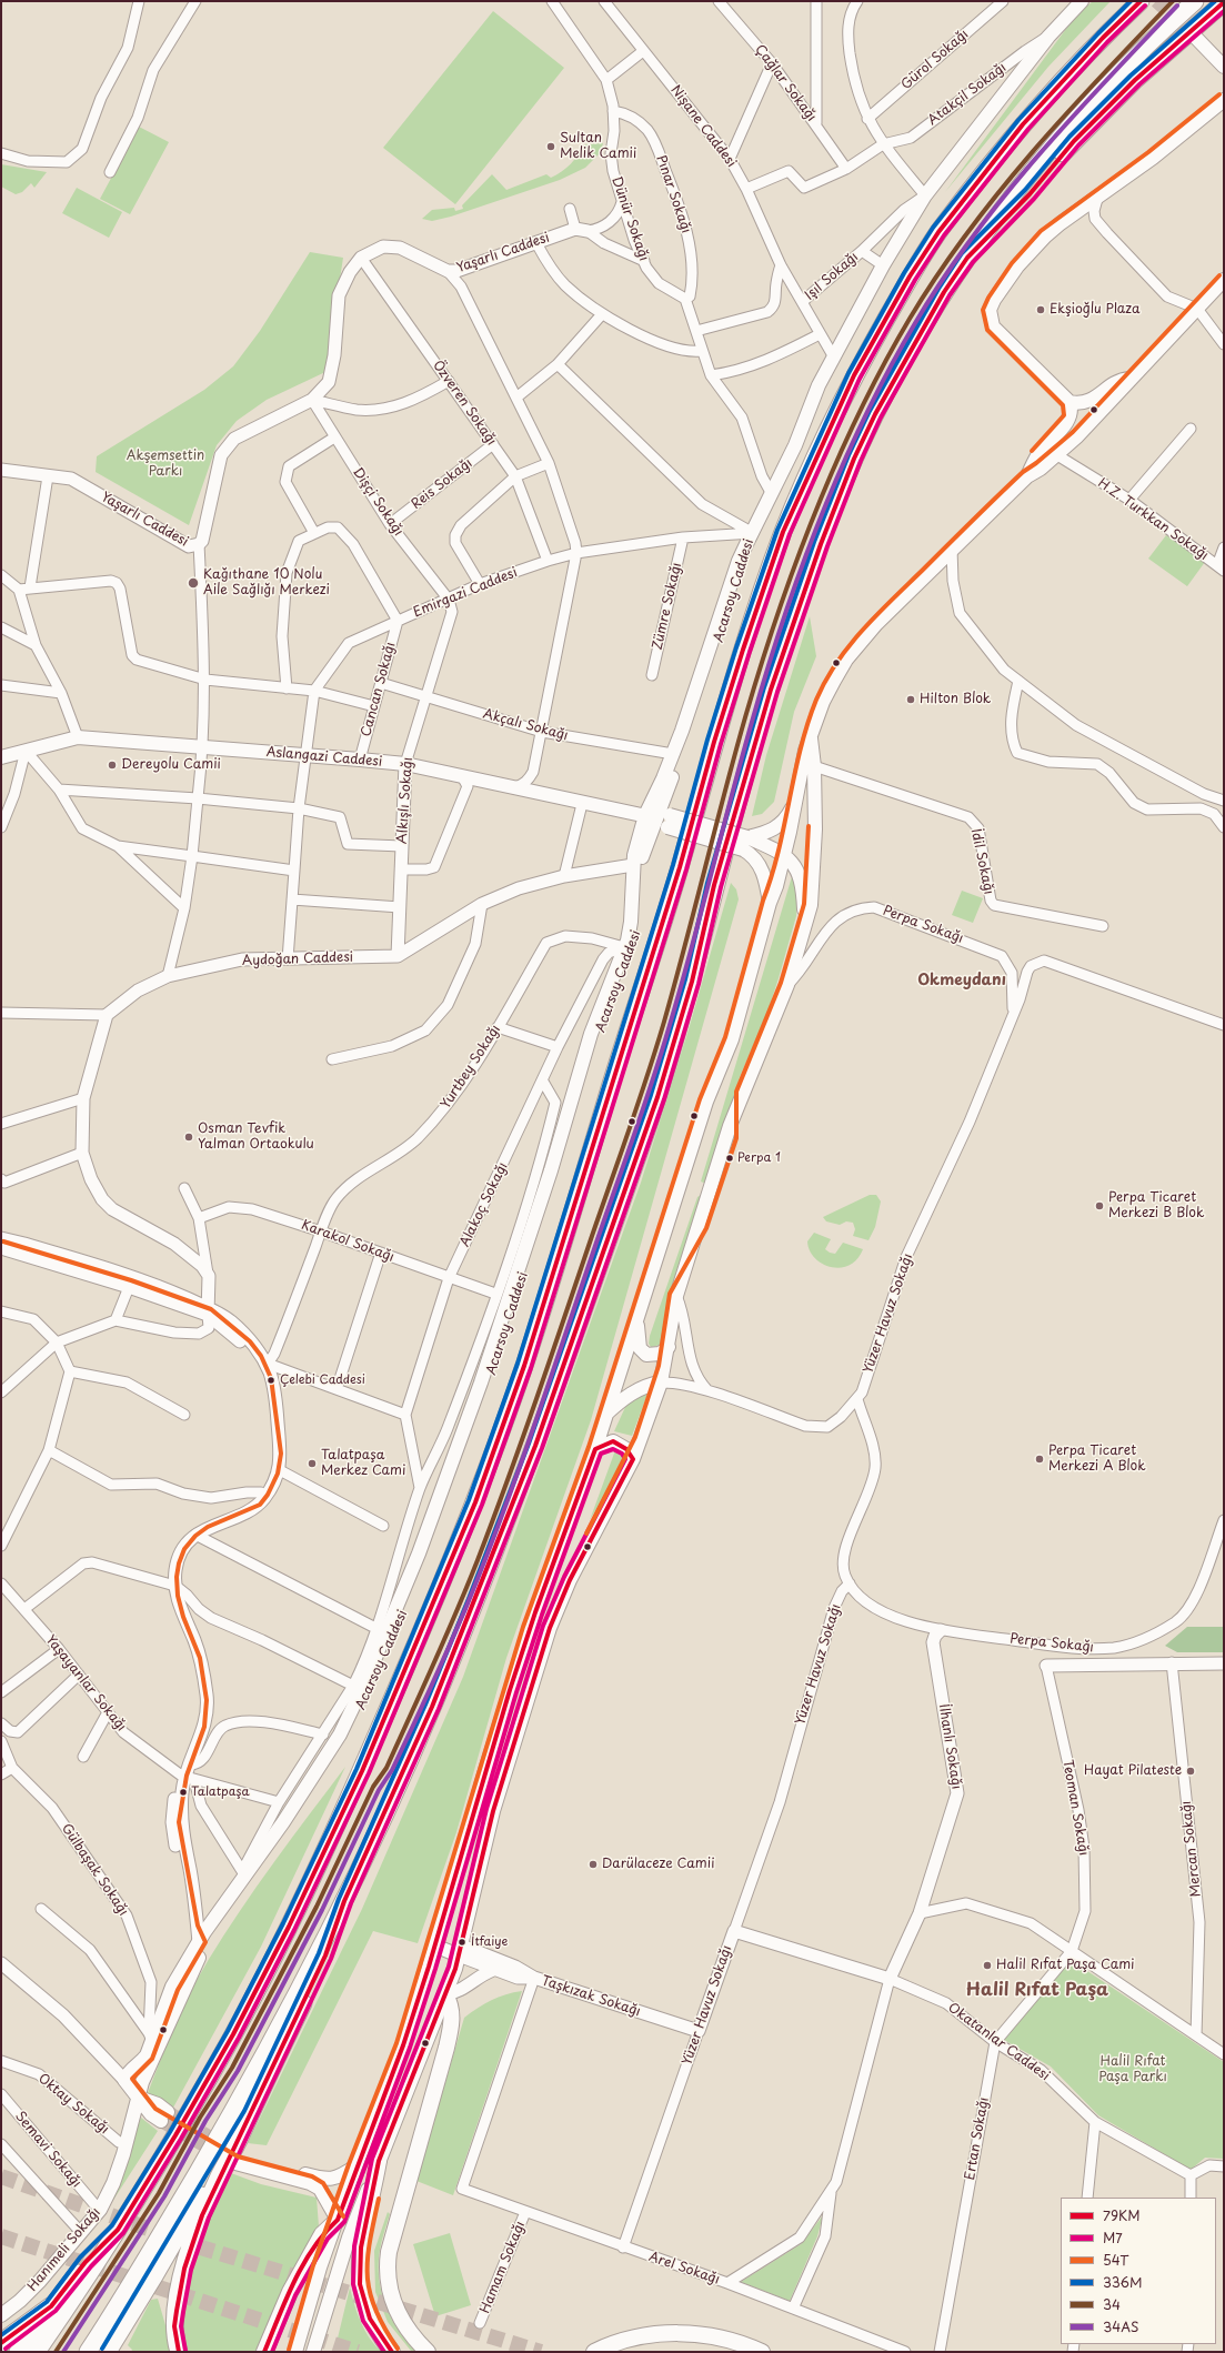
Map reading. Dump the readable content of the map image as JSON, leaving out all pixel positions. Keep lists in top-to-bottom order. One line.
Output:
{"streets":{"main road":["Acarsoy Caddesi","Aslangazi Caddesi","Hanımeli Sokağı"],"street":["Gürol Sokağı","Çağlar Sokağı","Atakçil Sokağı","Nişane Caddesi","Pınar Sokağı","Dünür Sokağı","Yaşarlı Caddesi","Işıl Sokağı","Özveren Sokağı","Reis Sokağı","Dişçi Sokağı","H.Z. Turkkan Sokağı","Emirgazi Caddesi","Zümre Sokağı","Cancan Sokağı","Akçalı Sokağı","Alkışlı Sokağı","İdil Sokağı","Perpa Sokağı","Aydoğan Caddesi","Yurtbey Sokağı","Alakoç Sokağı","Karakol Sokağı","Yüzer Havuz Sokağı","Yaşayanlar Sokağı","İlhanlı Sokağı","Teoman Sokağı","Mercan Sokağı","Gülbaşak Sokağı","Taşkızak Sokağı","Okatanlar Caddesi","Oktay Sokağı","Ertan Sokağı","Semavi Sokağı","Hamam Sokağı","Arel Sokağı"]},"crossings":[["Atakçil Sokağı","Acarsoy Caddesi"],["Nişane Caddesi","Işıl Sokağı"],["Nişane Caddesi","Acarsoy Caddesi"],["Pınar Sokağı","Dünür Sokağı"],["Yaşarlı Caddesi","Özveren Sokağı"],["Yaşarlı Caddesi","Dişçi Sokağı"],["Işıl Sokağı","Acarsoy Caddesi"],["Özveren Sokağı","Reis Sokağı"],["Özveren Sokağı","Emirgazi Caddesi"],["Reis Sokağı","Dişçi Sokağı"],["Dişçi Sokağı","Emirgazi Caddesi"],["Dişçi Sokağı","Alkışlı Sokağı"],["Acarsoy Caddesi","Emirgazi Caddesi"],["Acarsoy Caddesi","Akçalı Sokağı"],["Acarsoy Caddesi","Aslangazi Caddesi"],["Acarsoy Caddesi","Yurtbey Sokağı"],["Acarsoy Caddesi","Alakoç Sokağı"],["Acarsoy Caddesi","Gülbaşak Sokağı"],["Acarsoy Caddesi","Hanımeli Sokağı"],["Emirgazi Caddesi","Zümre Sokağı"],["Emirgazi Caddesi","Cancan Sokağı"],["Emirgazi Caddesi","Alkışlı Sokağı"],["Cancan Sokağı","Akçalı Sokağı"],["Cancan Sokağı","Aslangazi Caddesi"],["Akçalı Sokağı","Alkışlı Sokağı"],["Aslangazi Caddesi","Alkışlı Sokağı"],["Alkışlı Sokağı","Aydoğan Caddesi"],["Perpa Sokağı","Yüzer Havuz Sokağı"],["Perpa Sokağı","İlhanlı Sokağı"],["Yurtbey Sokağı","Alakoç Sokağı"],["Yurtbey Sokağı","Karakol Sokağı"],["Alakoç Sokağı","Karakol Sokağı"],["Yüzer Havuz Sokağı","Taşkızak Sokağı"],["Yüzer Havuz Sokağı","Okatanlar Caddesi"],["Yüzer Havuz Sokağı","Arel Sokağı"],["İlhanlı Sokağı","Okatanlar Caddesi"],["Teoman Sokağı","Ertan Sokağı"],["Taşkızak Sokağı","Arel Sokağı"],["Okatanlar Caddesi","Ertan Sokağı"],["Oktay Sokağı","Hanımeli Sokağı"],["Semavi Sokağı","Hanımeli Sokağı"],["Hamam Sokağı","Arel Sokağı"]],"districts":["Okmeydanı","Halil Rıfat Paşa"],"parks":["Akşemsettin Parkı","Halil Rıfat Paşa Parkı"],"places":["Sultan Melik Camii","Ekşioğlu Plaza","Kağıthane 10 Nolu Aile Sağlığı Merkezi","Hilton Blok","Dereyolu Camii","Osman Tevfik Yalman Ortaokulu","Perpa 1","Perpa Ticaret Merkezi B Blok","Çelebi Caddesi","Perpa Ticaret Merkezi A Blok","Talatpaşa Merkez Cami","Hayat Pilateste","Talatpaşa","Darülaceze Camii","İtfaiye","Halil Rıfat Paşa Cami"],"lines":["transit line 79KM","transit line 336M","transit line 34","transit line M7","transit line 34AS","transit line 54T"],"legend":["79KM","M7","54T","336M","34","34AS"]}
